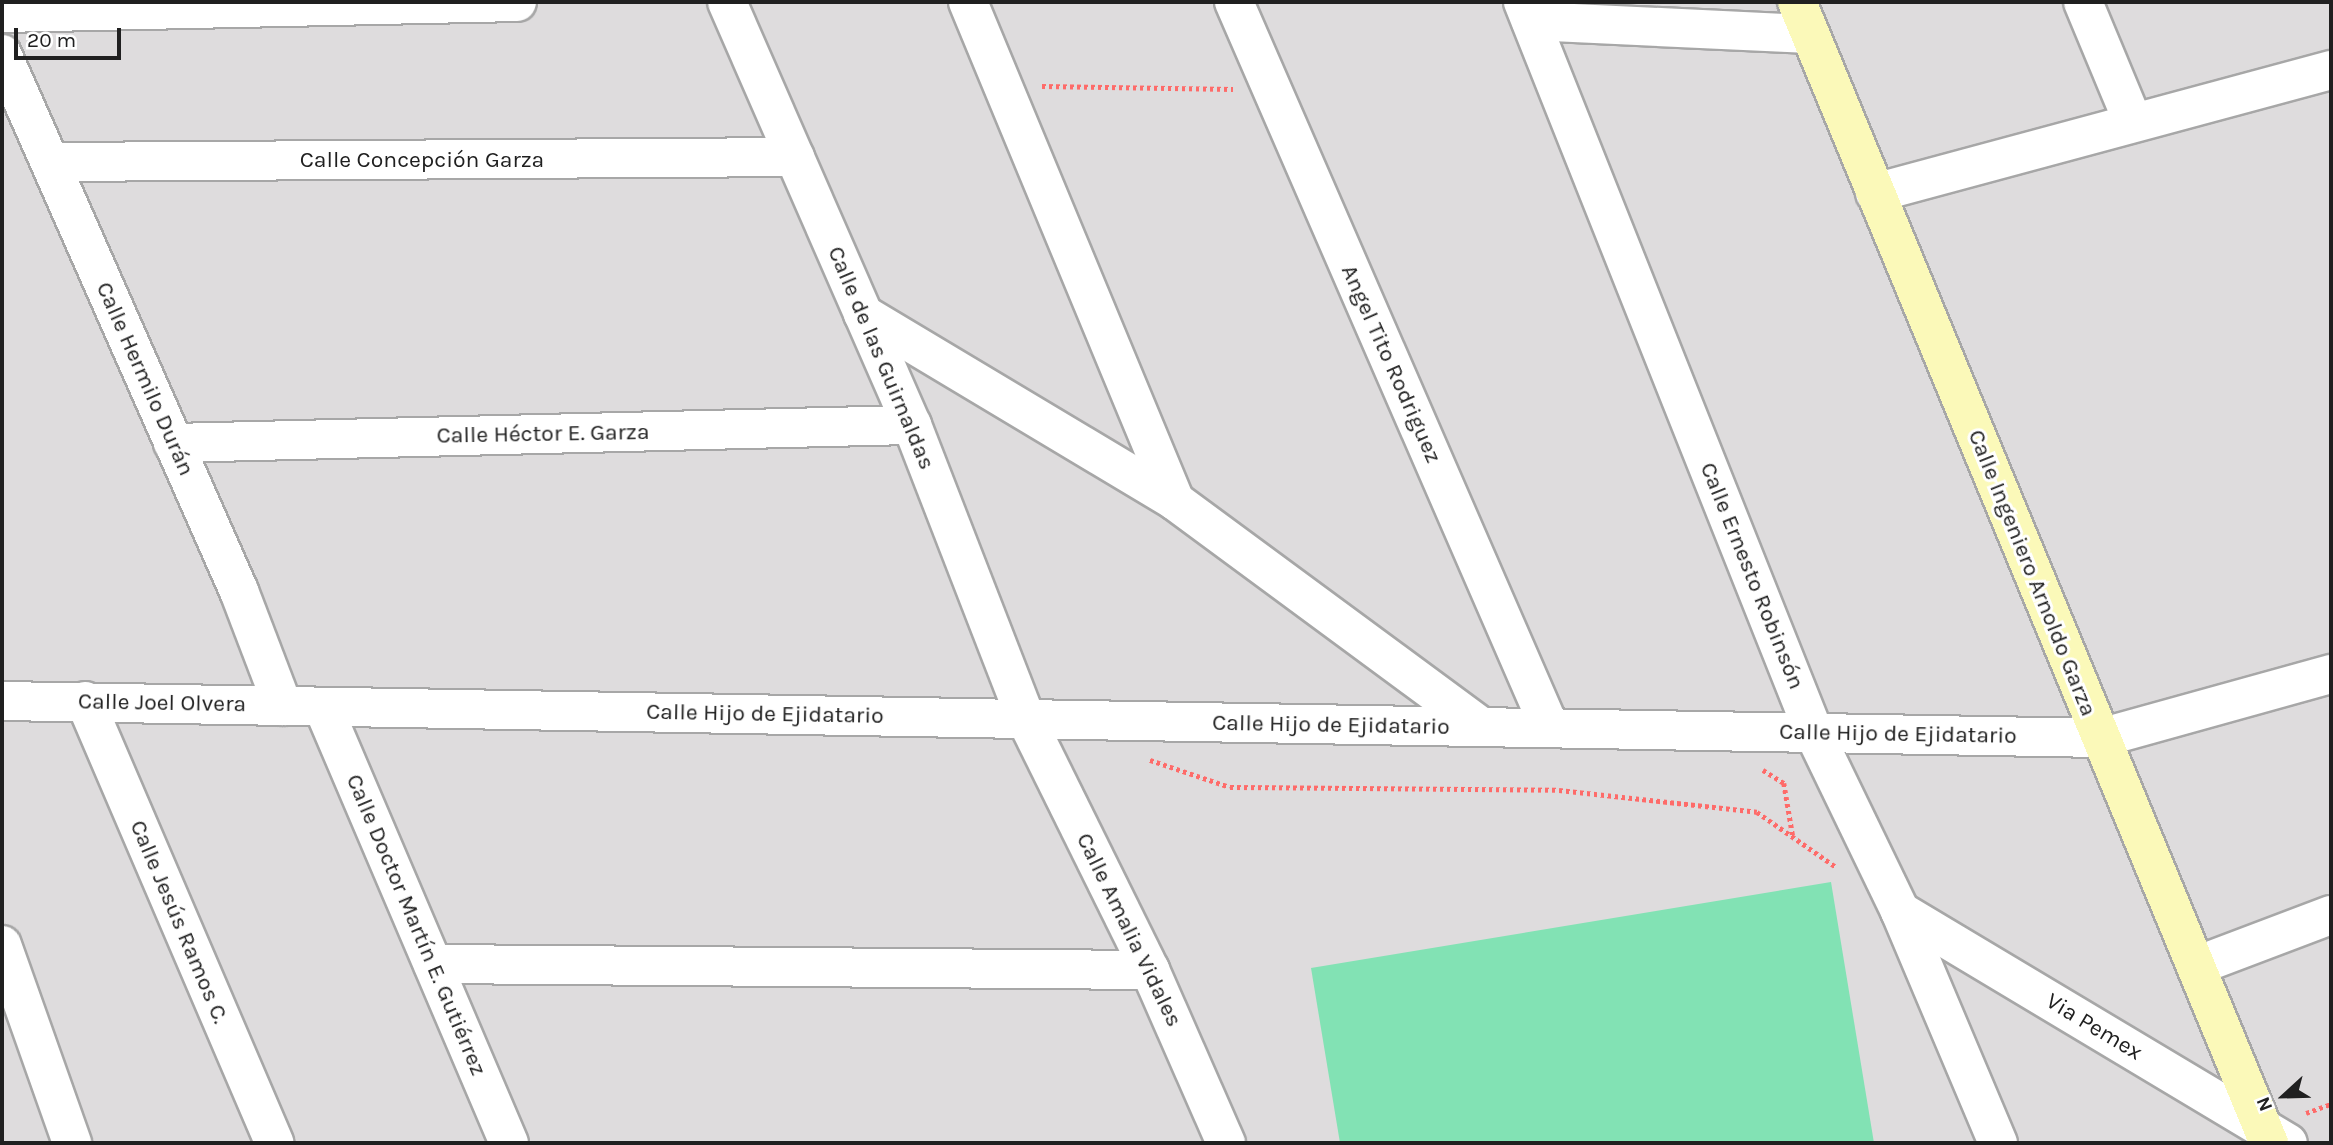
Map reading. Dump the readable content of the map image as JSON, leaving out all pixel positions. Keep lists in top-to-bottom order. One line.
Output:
{"streets":{"street":["Calle Concepción Garza","Calle de las Guirnaldas","Angel Tito Rodriguez","Calle Hermilo Durán","Calle Héctor E. Garza","Calle Ingeniero Arnoldo Garza","Calle Ernesto Robinsón","Calle Joel Olvera","Calle Hijo de Ejidatario","Calle Jesús Ramos C.","Calle Doctor Martín E. Gutiérrez","Calle Amalia Vidales","Via Pemex"]},"crossings":[["Calle Concepción Garza","Calle de las Guirnaldas"],["Calle Concepción Garza","Calle Hermilo Durán"],["Calle de las Guirnaldas","Calle Héctor E. Garza"],["Calle de las Guirnaldas","Calle Hijo de Ejidatario"],["Calle de las Guirnaldas","Calle Amalia Vidales"],["Angel Tito Rodriguez","Calle Hijo de Ejidatario"],["Calle Hermilo Durán","Calle Héctor E. Garza"],["Calle Hermilo Durán","Calle Joel Olvera"],["Calle Ingeniero Arnoldo Garza","Calle Hijo de Ejidatario"],["Calle Ingeniero Arnoldo Garza","Via Pemex"],["Calle Ernesto Robinsón","Calle Hijo de Ejidatario"],["Calle Ernesto Robinsón","Via Pemex"],["Calle Joel Olvera","Calle Hijo de Ejidatario"],["Calle Joel Olvera","Calle Jesús Ramos C."],["Calle Joel Olvera","Calle Doctor Martín E. Gutiérrez"],["Calle Hijo de Ejidatario","Calle Doctor Martín E. Gutiérrez"],["Calle Hijo de Ejidatario","Calle Amalia Vidales"]],"scale_bar":"20 m","north":"left"}
